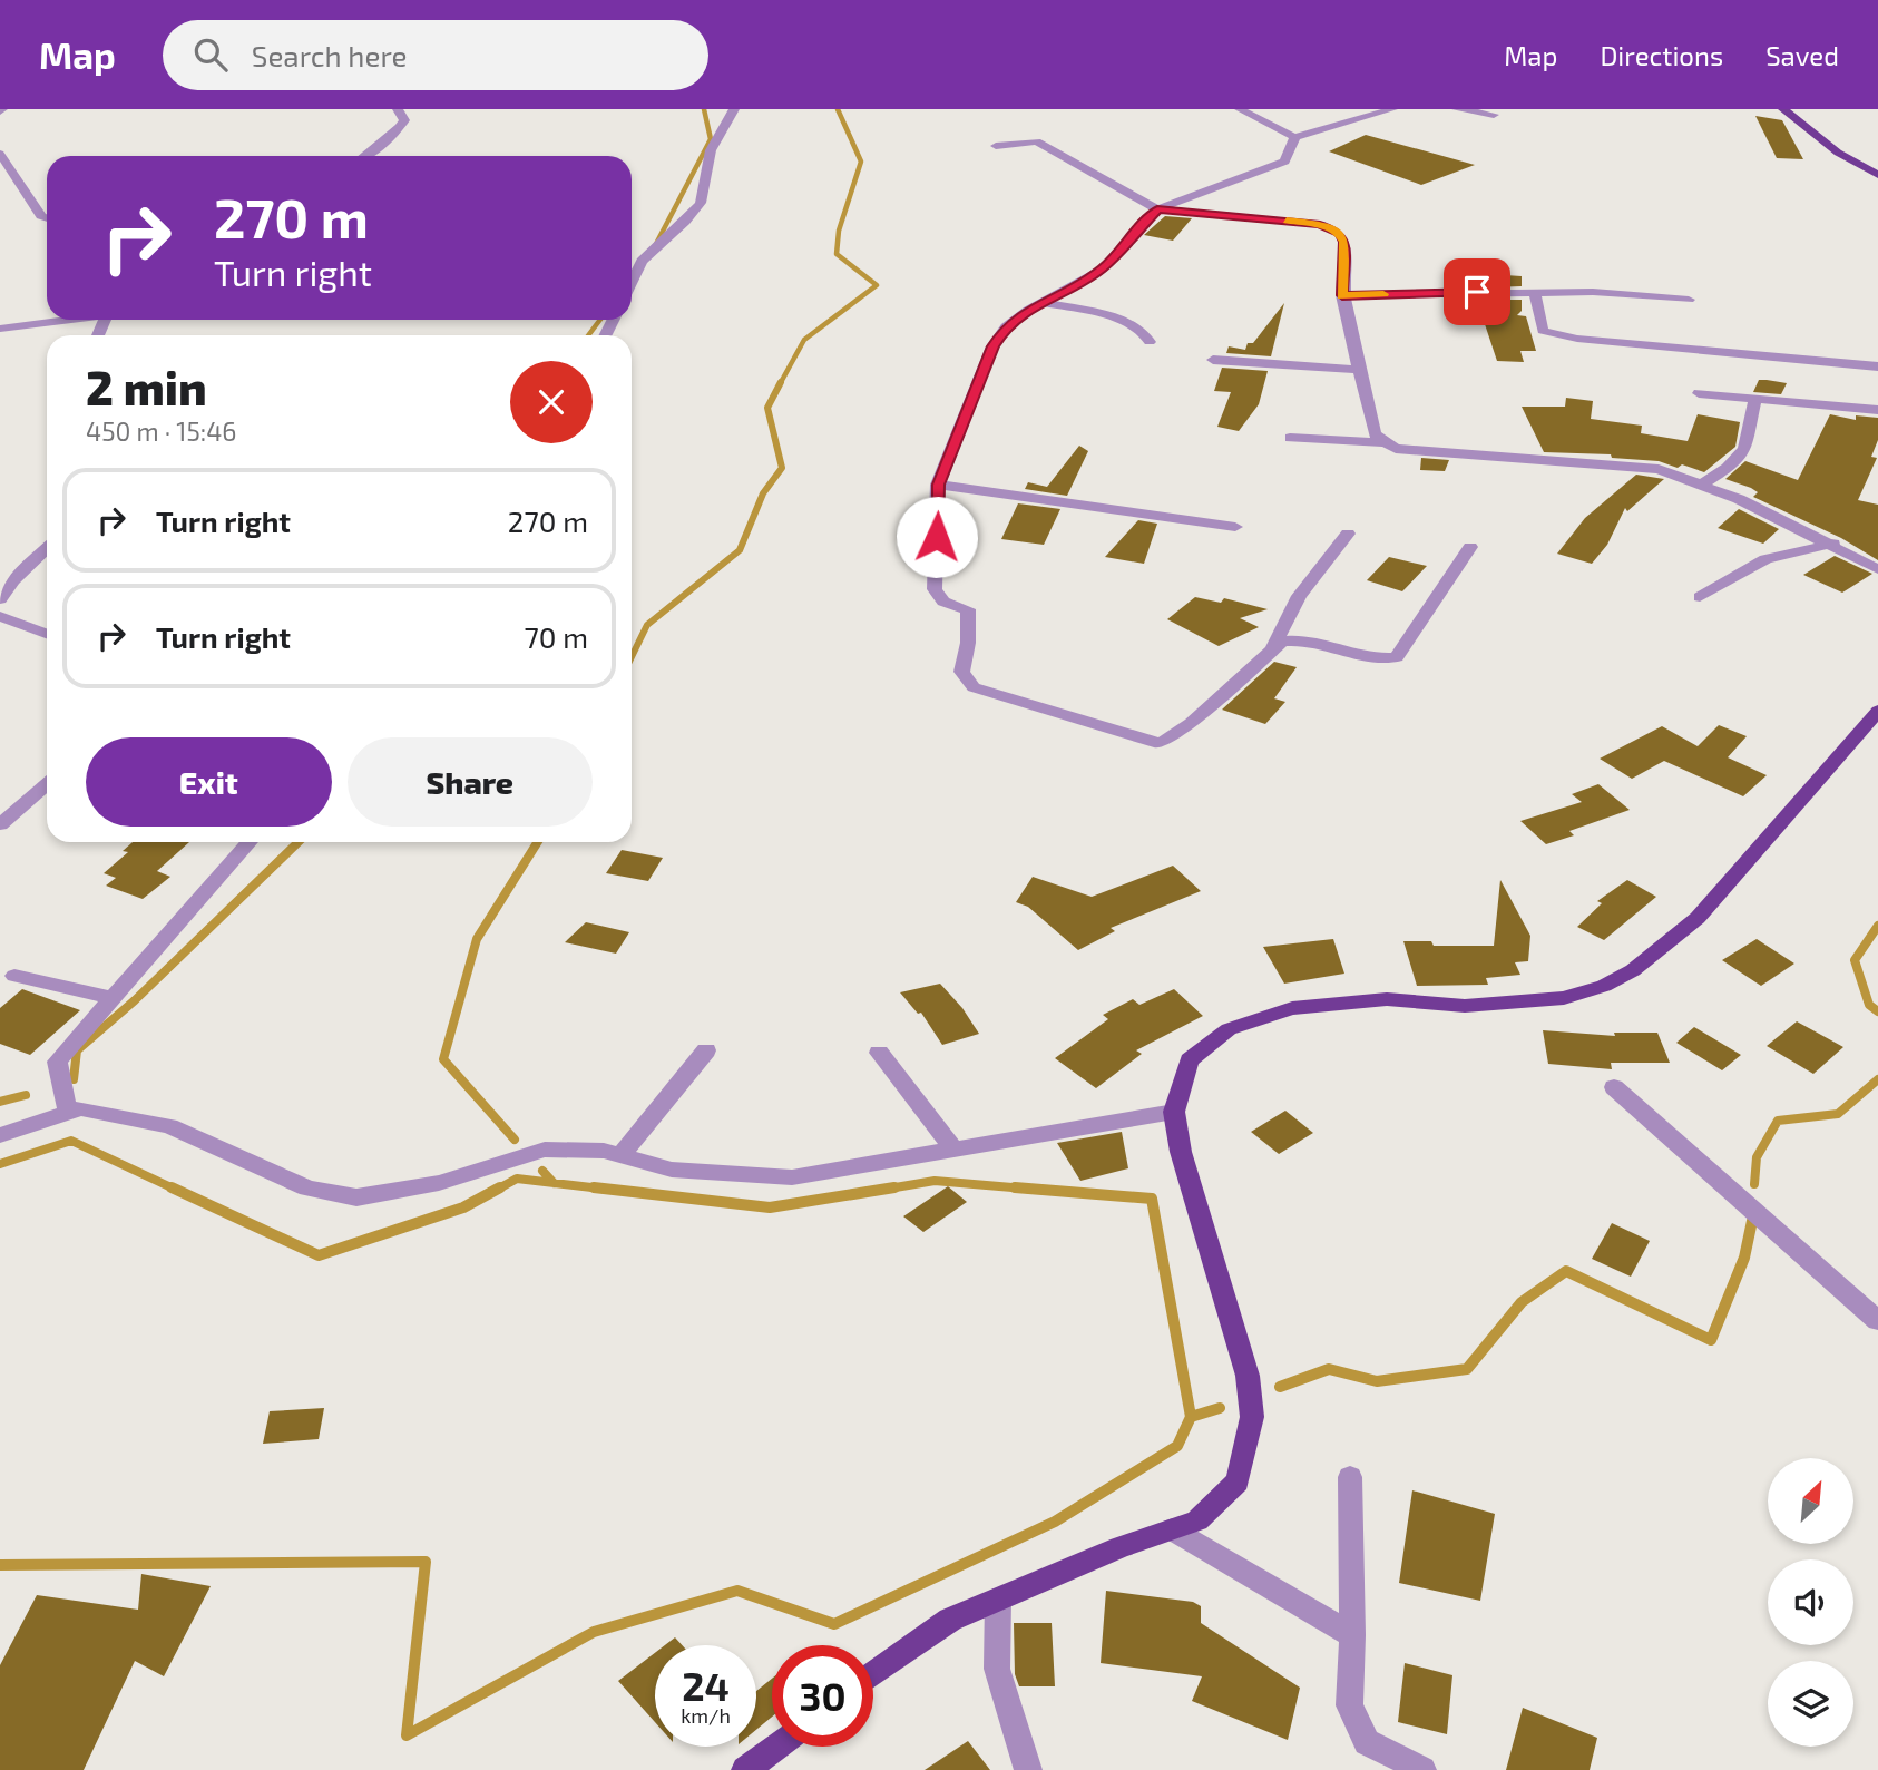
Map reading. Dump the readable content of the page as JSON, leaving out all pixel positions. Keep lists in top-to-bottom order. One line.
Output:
{"north":"top right","page":{"header":"Map","search":"Search here","nav":["Map","Directions","Saved"],"turn":["270 m","Turn right"],"heading":["2 min","450 m · 15:46"],"list":[{"name":"Turn right","value":"270 m"},{"name":"Turn right","value":"70 m"}],"buttons":["Exit","Share"],"speed":"24 km/h","limit":"30"}}
